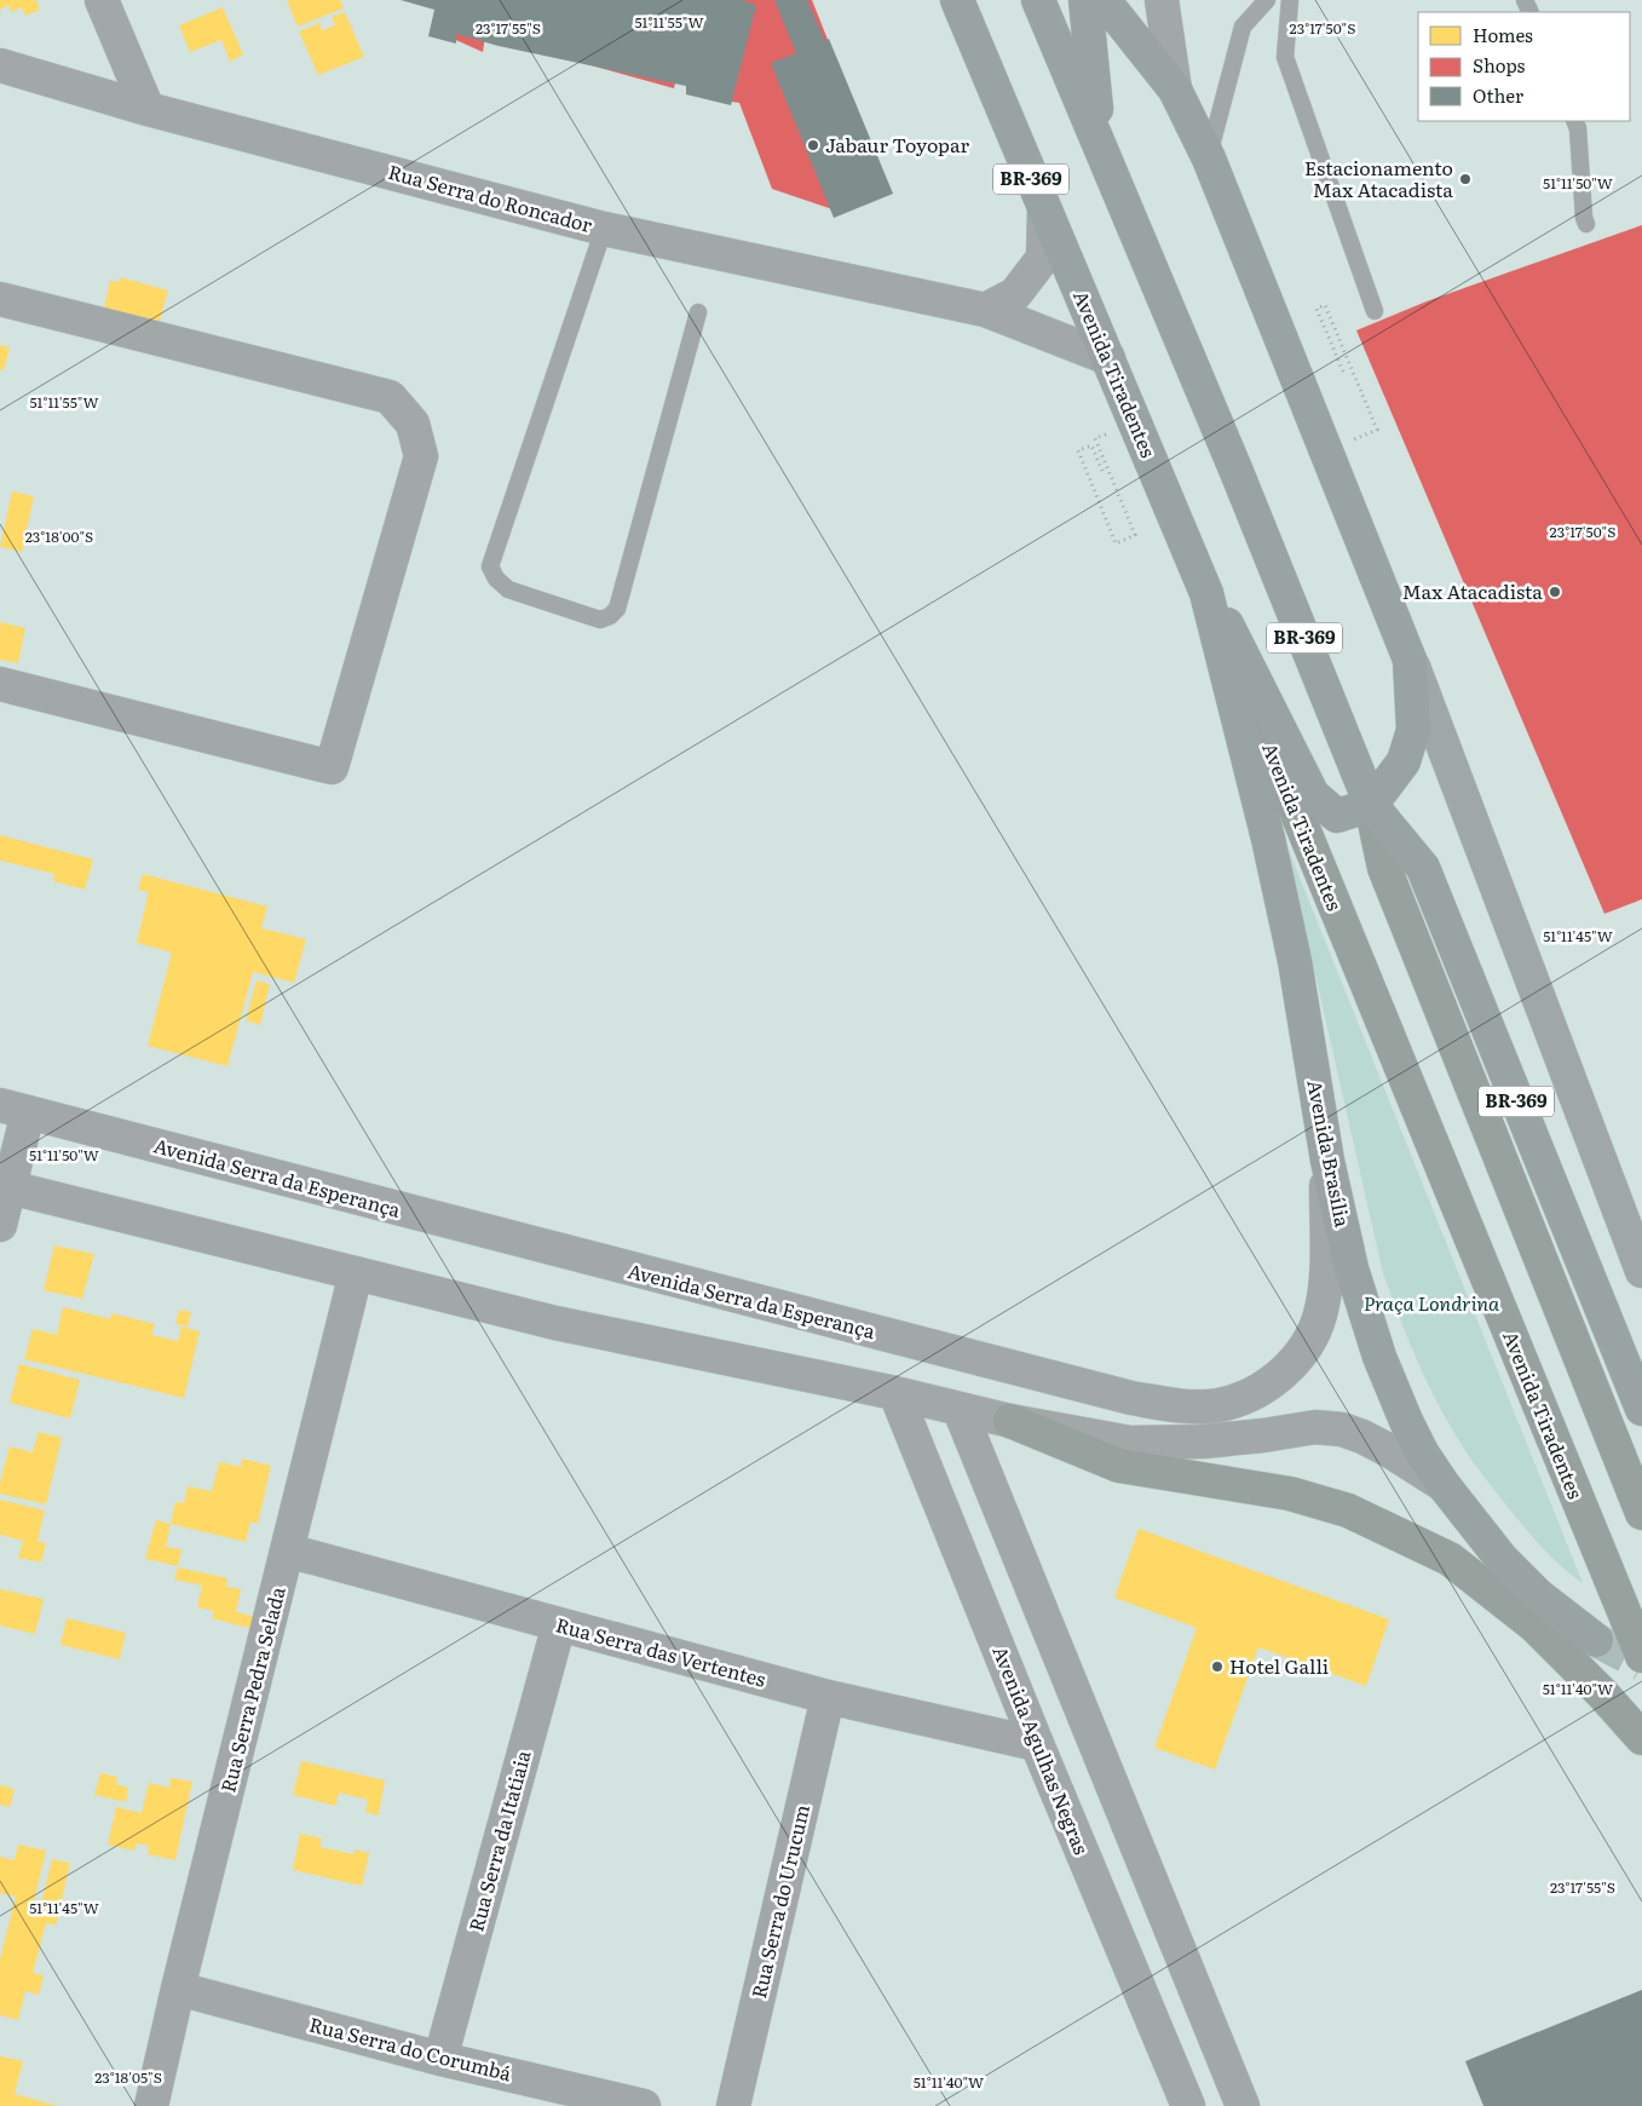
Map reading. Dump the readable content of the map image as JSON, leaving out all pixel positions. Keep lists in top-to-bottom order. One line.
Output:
{"streets":{"highway":["BR-369","Avenida Tiradentes","Avenida Brasília"],"street":["Rua Serra do Roncador","Avenida Serra da Esperança","Rua Serra das Vertentes","Rua Serra Pedra Selada","Avenida Agulhas Negras","Rua Serra da Itatiaia","Rua Serra do Urucum","Rua Serra do Corumbá"]},"crossings":[["Rua Serra do Roncador","Avenida Tiradentes"],["Avenida Tiradentes","Avenida Brasília"],["Avenida Brasília","Avenida Serra da Esperança"],["Rua Serra das Vertentes","Rua Serra Pedra Selada"],["Rua Serra das Vertentes","Avenida Agulhas Negras"],["Rua Serra das Vertentes","Rua Serra da Itatiaia"],["Rua Serra das Vertentes","Rua Serra do Urucum"],["Rua Serra Pedra Selada","Rua Serra do Corumbá"],["Rua Serra da Itatiaia","Rua Serra do Corumbá"]],"parks":["Praça Londrina"],"places":["Jabaur Toyopar","Estacionamento Max Atacadista","Max Atacadista","Hotel Galli"],"legend":["Homes","Shops","Other"],"coordinates":["51°11'55\"W","23°17'55\"S","23°17'50\"S","51°11'50\"W","23°18'00\"S","51°11'45\"W","51°11'40\"W","23°18'05\"S"]}
